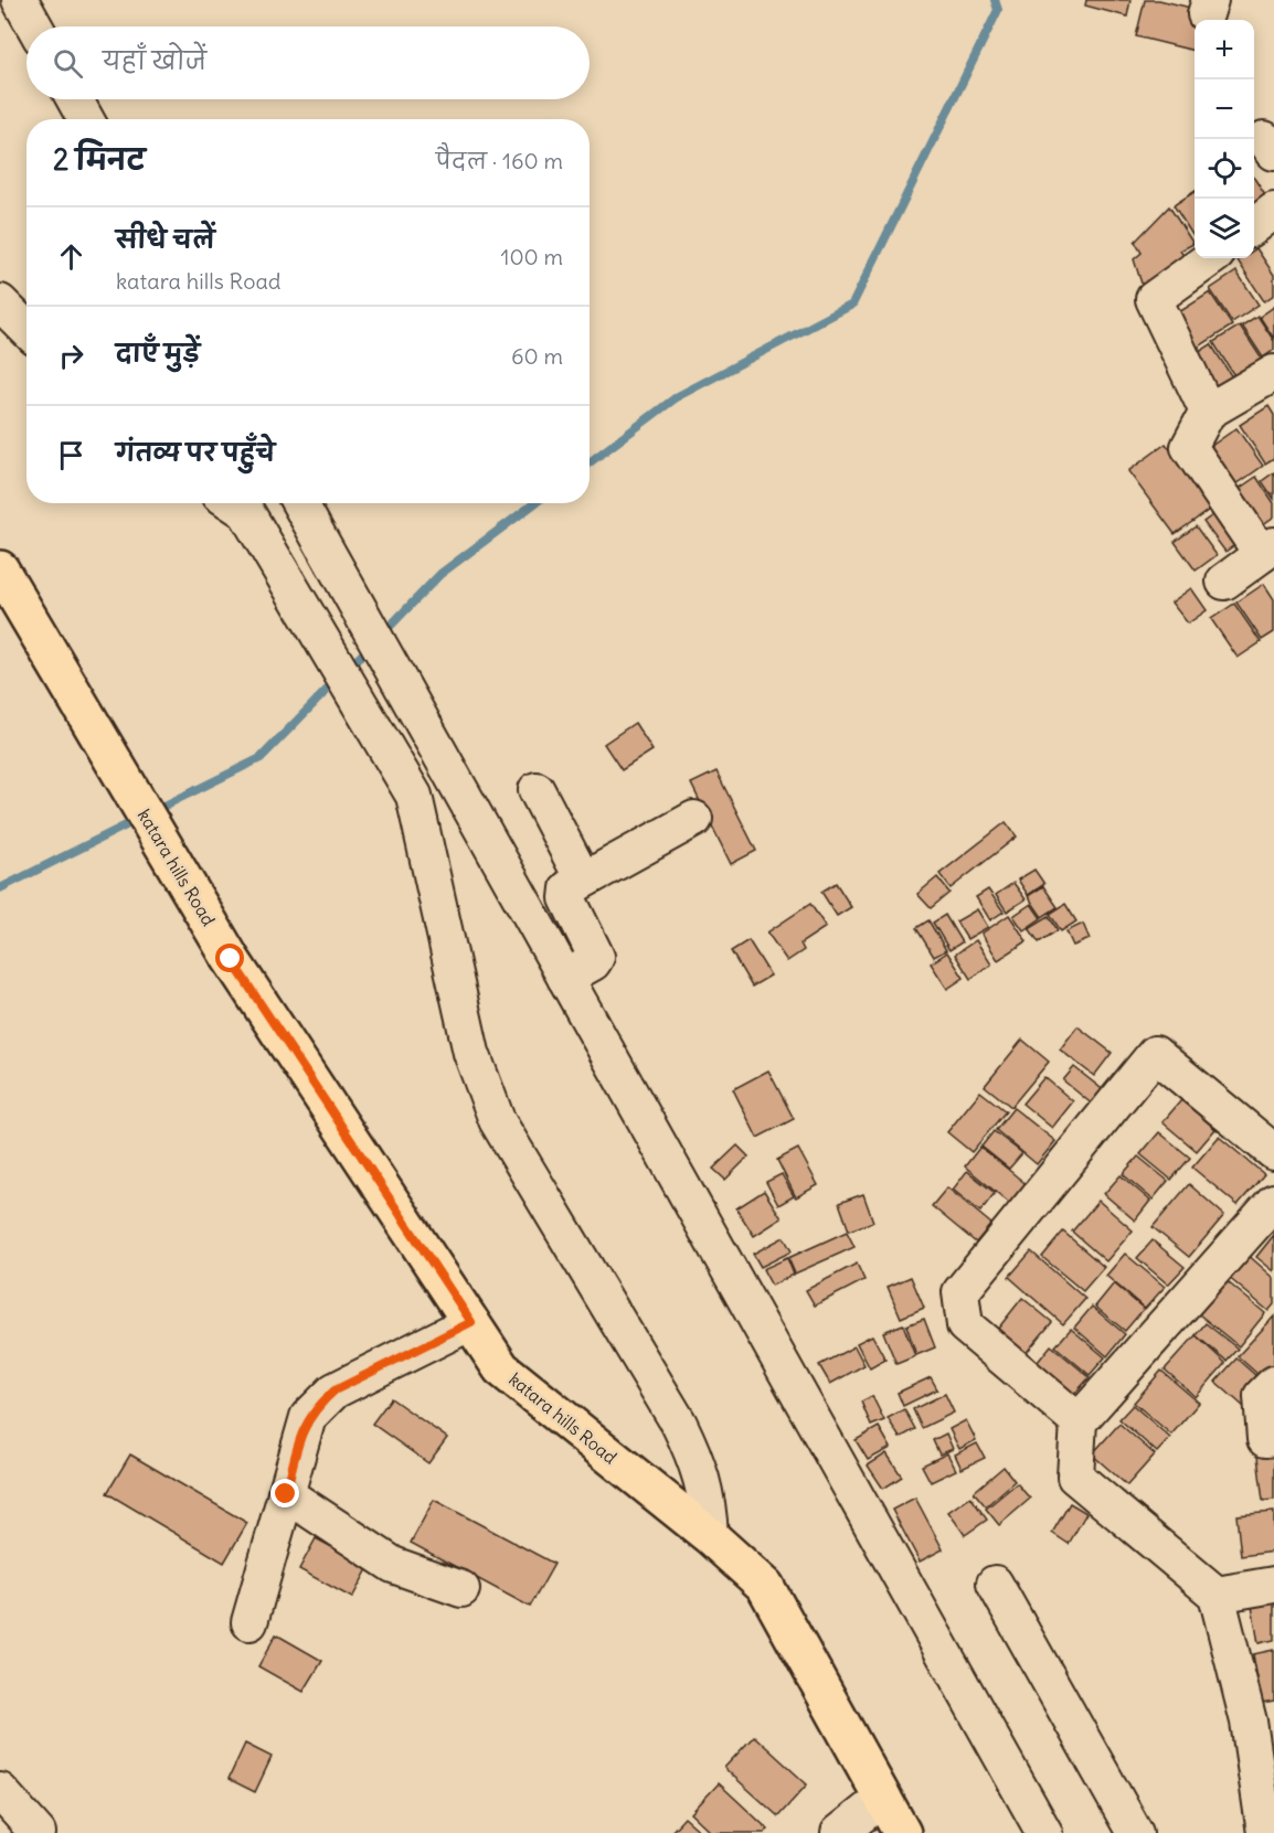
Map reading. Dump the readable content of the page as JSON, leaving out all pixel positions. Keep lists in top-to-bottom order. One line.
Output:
{"streets":{"main road":["katara hills Road"]},"page":{"map_buttons":["+","−"],"search":"यहाँ खोजें","heading":["2 मिनट","पैदल · 160 m"],"list":[["सीधे चलें","katara hills Road","100 m"],["दाएँ मुड़ें","60 m"],"गंतव्य पर पहुँचे"]}}
